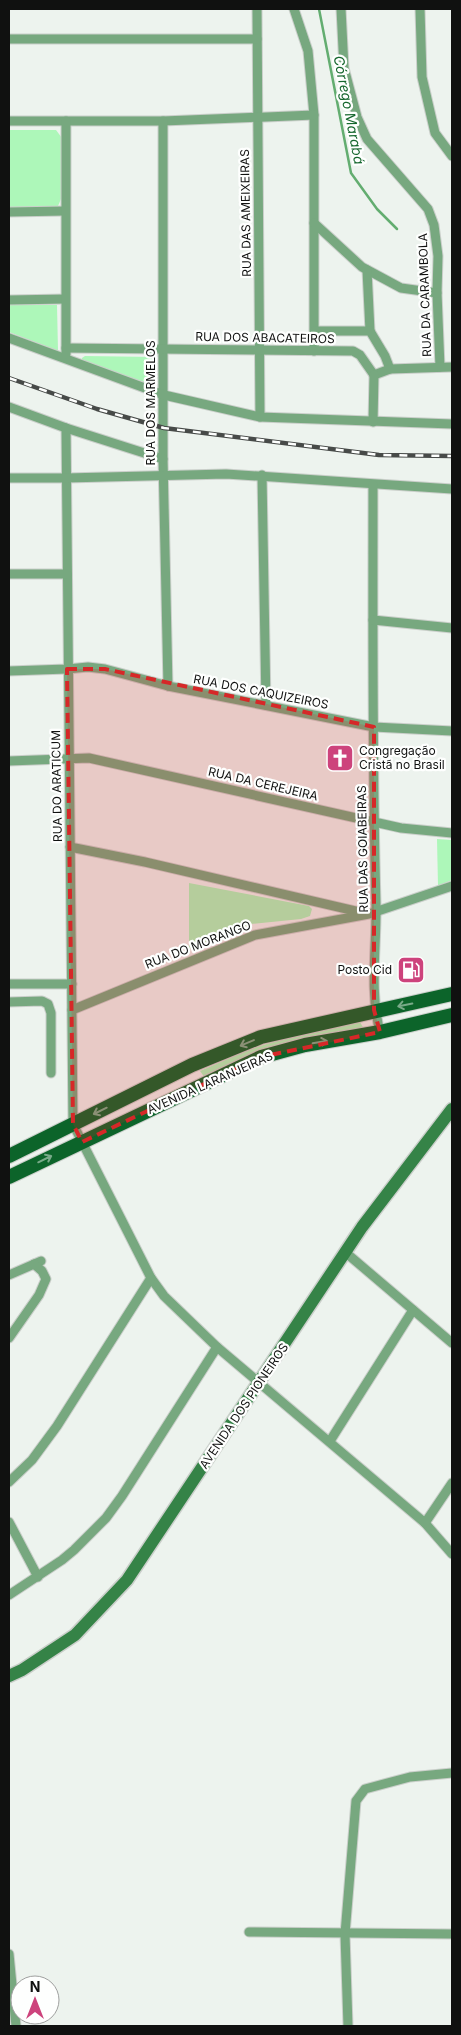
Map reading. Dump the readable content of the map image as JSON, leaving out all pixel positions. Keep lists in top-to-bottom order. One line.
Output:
{"streets":{"main road":["AVENIDA LARANJEIRAS","AVENIDA DOS PIONEIROS"],"street":["RUA DAS AMEIXEIRAS","RUA DA CARAMBOLA","RUA DOS ABACATEIROS","RUA DOS MARMELOS","RUA DOS CAQUIZEIROS","RUA DA CEREJEIRA","RUA DO ARATICUM","RUA DAS GOIABEIRAS","RUA DO MORANGO"]},"crossings":[["RUA DAS AMEIXEIRAS","RUA DOS ABACATEIROS"],["RUA DOS ABACATEIROS","RUA DOS MARMELOS"],["RUA DOS MARMELOS","RUA DOS CAQUIZEIROS"],["RUA DOS CAQUIZEIROS","RUA DO ARATICUM"],["RUA DOS CAQUIZEIROS","RUA DAS GOIABEIRAS"],["RUA DA CEREJEIRA","RUA DO ARATICUM"],["RUA DA CEREJEIRA","RUA DAS GOIABEIRAS"],["RUA DO ARATICUM","RUA DO MORANGO"],["RUA DO ARATICUM","AVENIDA LARANJEIRAS"],["RUA DO ARATICUM","AVENIDA DOS PIONEIROS"],["RUA DAS GOIABEIRAS","RUA DO MORANGO"],["RUA DAS GOIABEIRAS","AVENIDA LARANJEIRAS"]],"water":["Córrego Marabá"],"places":{"church":["Congregação Cristã no Brasil"],"fuel station":["Posto Cid"]},"north":"top"}
